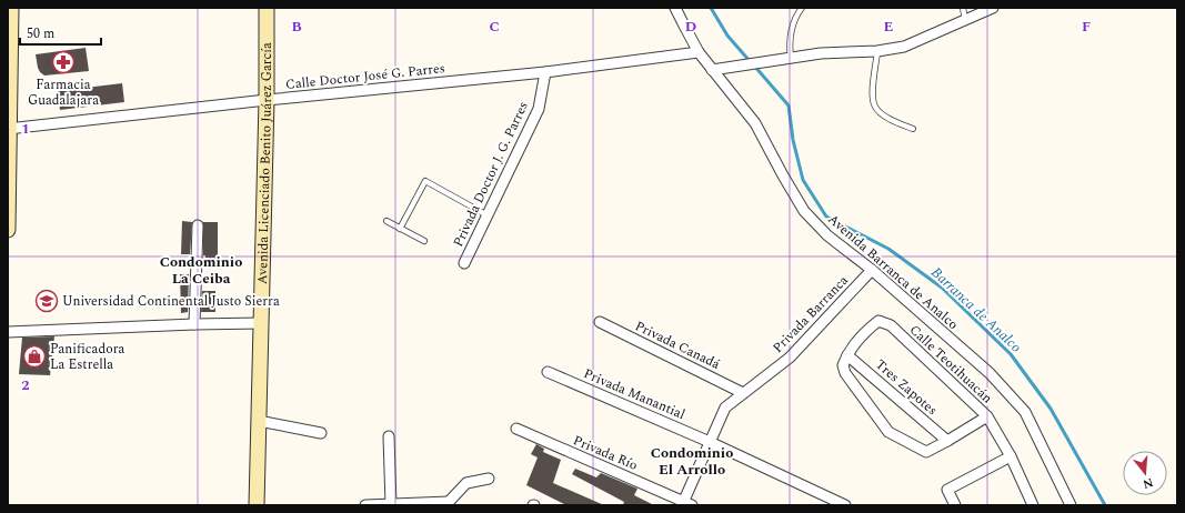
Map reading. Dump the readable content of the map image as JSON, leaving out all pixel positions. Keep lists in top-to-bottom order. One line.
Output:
{"streets":{"main road":["Avenida Licenciado Benito Juárez García"],"street":["Calle Doctor José G. Parres","Privada Doctor J. G. Parres","Avenida Barranca de Analco","Privada Barranca","Privada Canadá","Calle Teotihuacán","Tres Zapotes","Privada Manantial","Privada Río"]},"crossings":[["Calle Doctor José G. Parres","Avenida Licenciado Benito Juárez García"],["Calle Doctor José G. Parres","Privada Doctor J. G. Parres"],["Calle Doctor José G. Parres","Avenida Barranca de Analco"],["Avenida Barranca de Analco","Privada Barranca"],["Privada Barranca","Privada Canadá"],["Privada Barranca","Privada Manantial"],["Privada Barranca","Privada Río"],["Calle Teotihuacán","Tres Zapotes"]],"districts":["Condominio La Ceiba","Condominio El Arrollo"],"water":["Barranca de Analco"],"places":{"pharmacy":["Farmacia Guadalajara"],"school or university":["Universidad Continental Justo Sierra"],"shop":["Panificadora La Estrella"]},"scale_bar":"50 m","north":"bottom","grid":{"columns":["B","C","D","E","F"],"rows":["1","2"]}}
